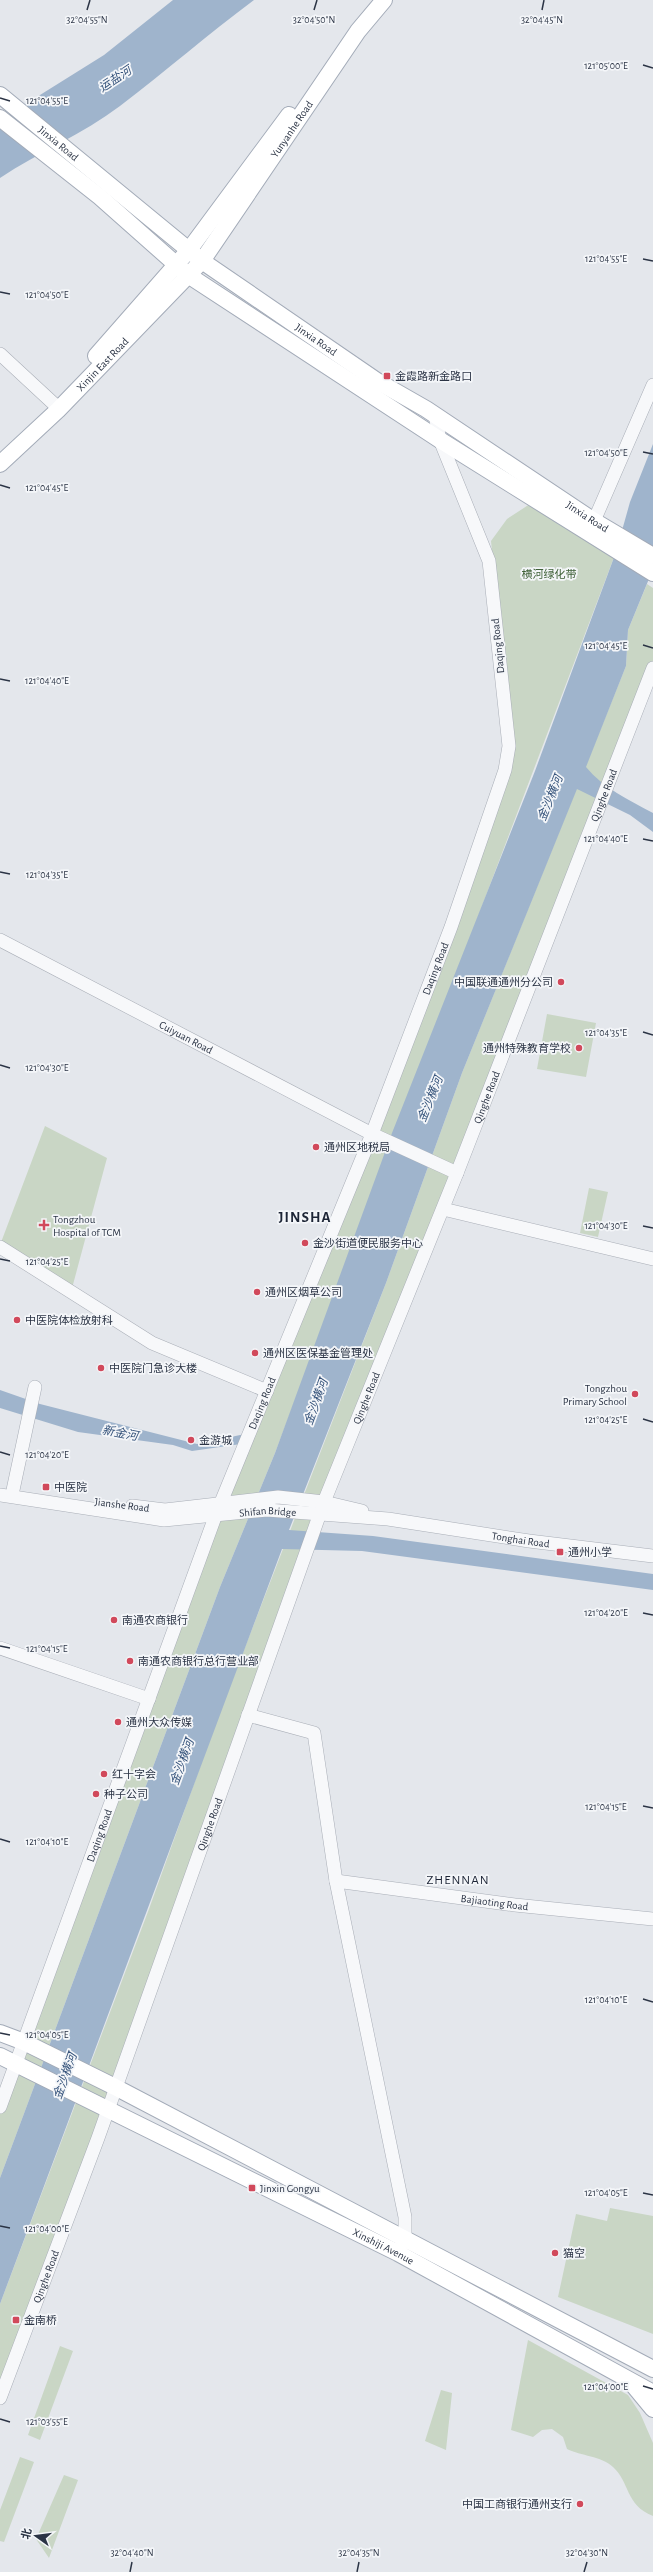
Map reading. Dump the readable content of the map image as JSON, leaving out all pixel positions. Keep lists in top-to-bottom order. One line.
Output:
{"streets":{"main road":["Yunyanhe Road","Jinxia Road","Xinjin East Road","Xinshiji Avenue"],"street":["Daqing Road","Qinghe Road","Cuiyuan Road","Jianshe Road","Shifan Bridge","Tonghai Road","Bajiaoting Road"]},"crossings":[["Yunyanhe Road","Jinxia Road"],["Yunyanhe Road","Xinjin East Road"],["Jinxia Road","Xinjin East Road"],["Jinxia Road","Daqing Road"],["Daqing Road","Cuiyuan Road"],["Daqing Road","Jianshe Road"],["Daqing Road","Shifan Bridge"],["Daqing Road","Xinshiji Avenue"],["Qinghe Road","Cuiyuan Road"],["Qinghe Road","Shifan Bridge"],["Qinghe Road","Tonghai Road"],["Qinghe Road","Xinshiji Avenue"],["Jianshe Road","Shifan Bridge"],["Shifan Bridge","Tonghai Road"]],"districts":["JINSHA","ZHENNAN"],"water":["运盐河","金沙横河","新金河"],"parks":["横河绿化带"],"places":{"transit":["金霞路新金路口","中医院","通州小学","Jinxin Gongyu","金南桥"],"other":["中国联通通州分公司","通州特殊教育学校","通州区地税局","金沙街道便民服务中心","通州区烟草公司","中医院体检放射科","通州区医保基金管理处","中医院门急诊大楼","Tongzhou Primary School","金游城","南通农商银行","南通农商银行总行营业部","通州大众传媒","红十字会","种子公司","猫空","中国工商银行通州支行"],"health":["Tongzhou Hospital of TCM"]},"north":"left","coordinates":["32°04'55\"N","32°04'50\"N","32°04'45\"N","121°05'00\"E","121°04'55\"E","121°04'50\"E","121°04'45\"E","121°04'40\"E","121°04'35\"E","121°04'30\"E","121°04'25\"E","121°04'20\"E","121°04'15\"E","121°04'10\"E","121°04'05\"E","121°04'00\"E","121°03'55\"E","32°04'40\"N","32°04'35\"N","32°04'30\"N"]}
